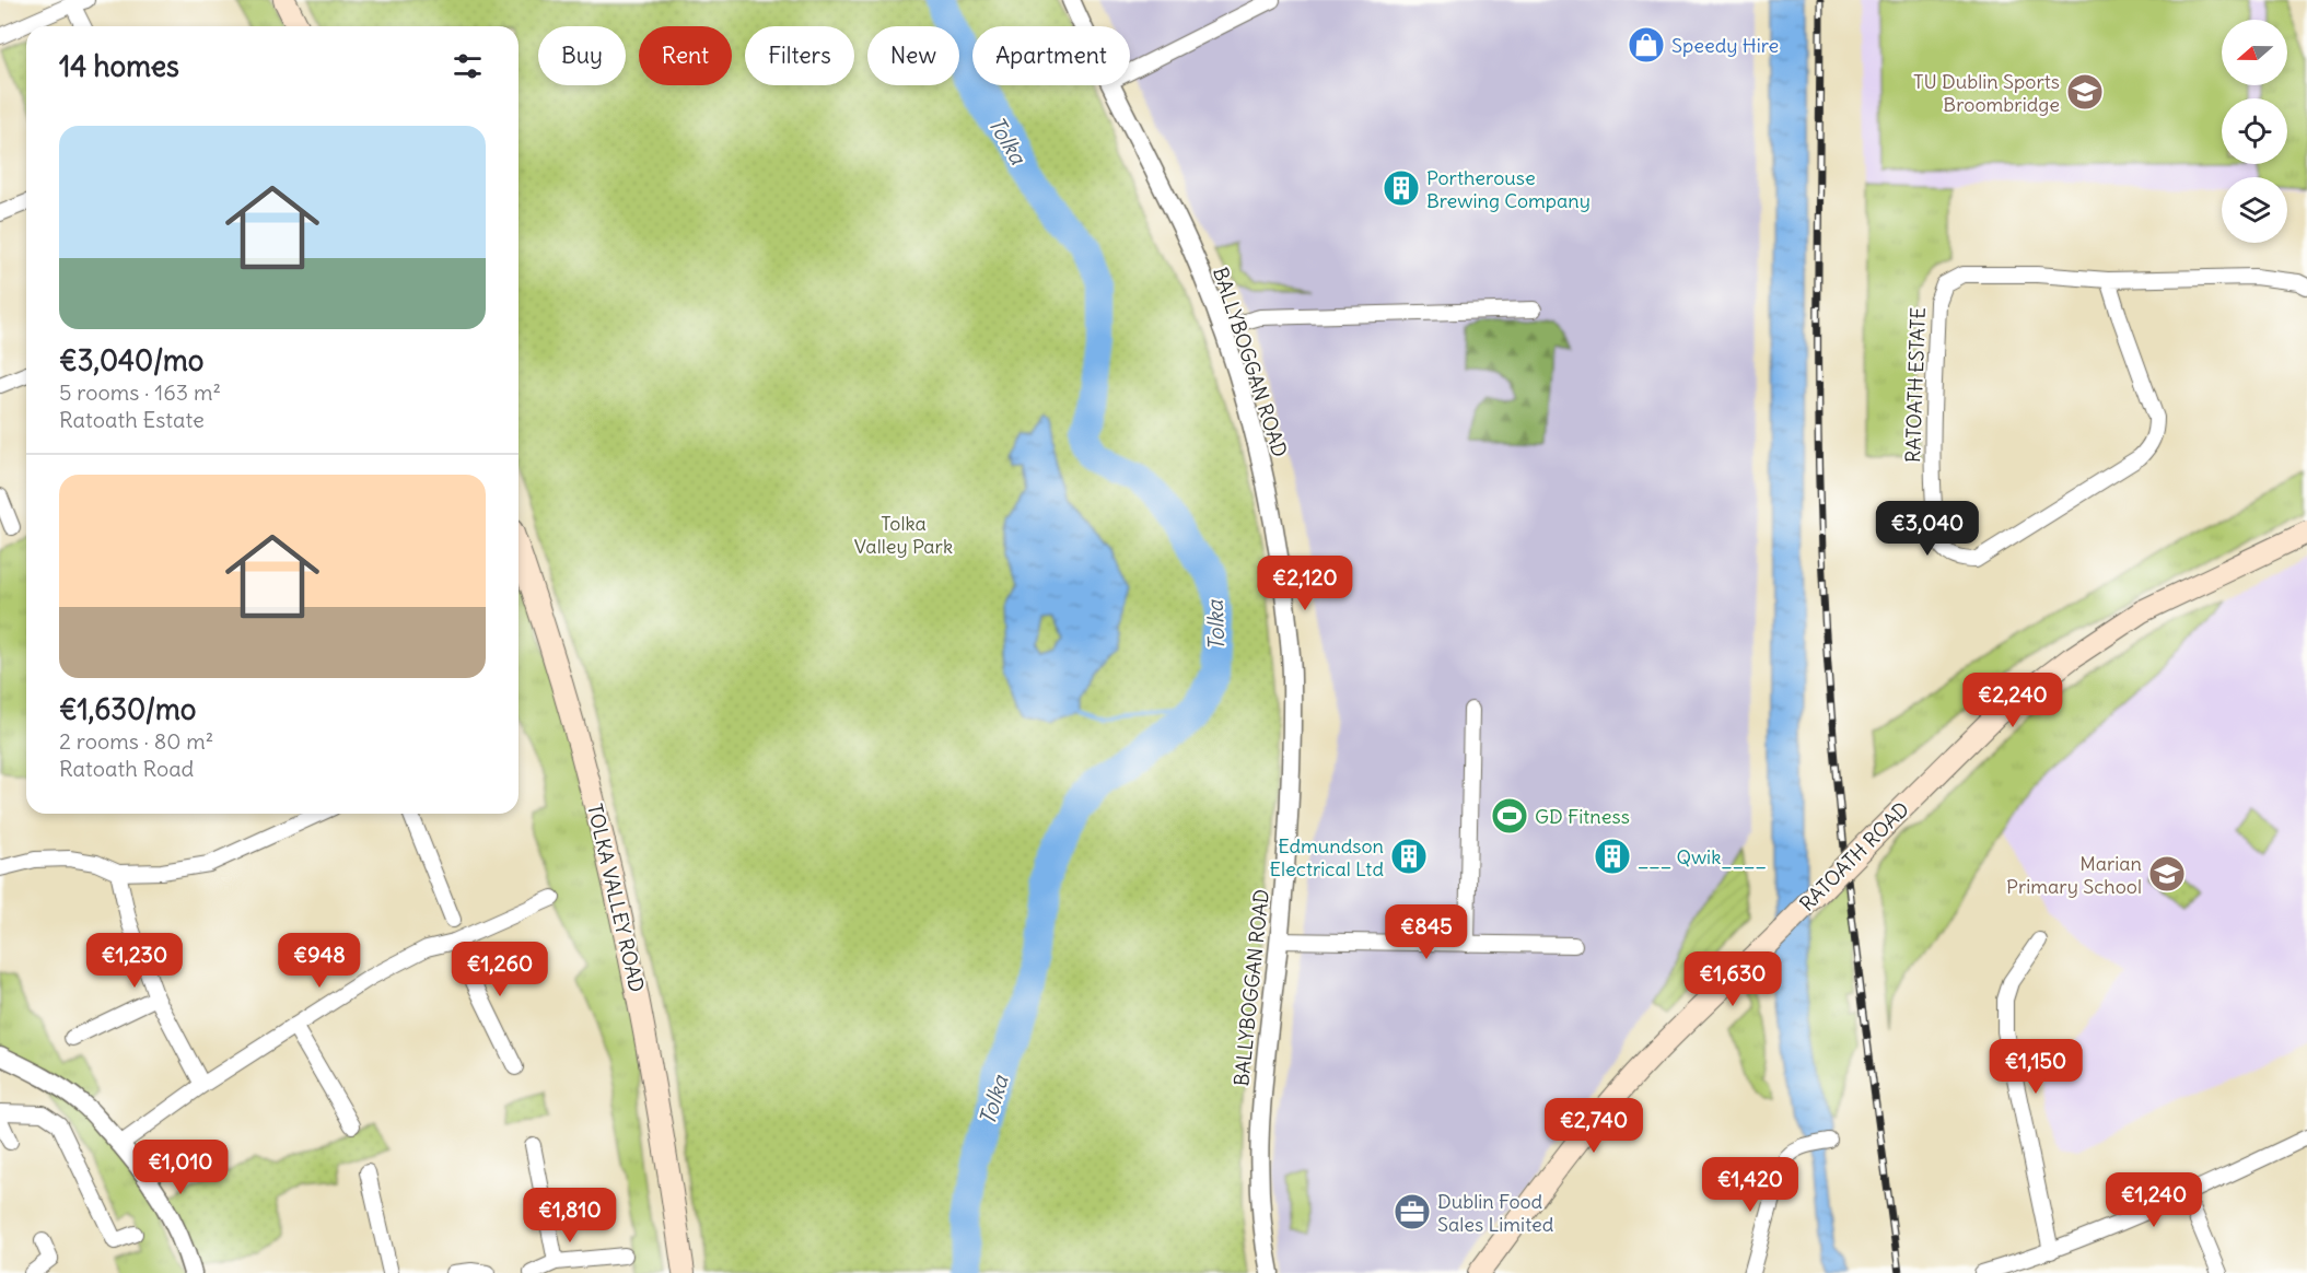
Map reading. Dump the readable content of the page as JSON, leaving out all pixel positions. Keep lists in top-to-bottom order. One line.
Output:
{"streets":{"main road":["RATOATH ROAD","TOLKA VALLEY ROAD"],"street":["BALLYBOGGAN ROAD","RATOATH ESTATE"]},"water":["Tolka"],"parks":["Tolka Valley Park"],"places":{"shop":["Speedy Hire"],"school or university":["TU Dublin Sports Broombridge","Marian Primary School"],"building":["Portherouse Brewing Company","Edmundson Electrical Ltd","___ Qwik____"],"sports":["GD Fitness"],"office":["Dublin Food Sales Limited"]},"north":"left","page":{"chip":["Buy","Rent","Filters","New","Apartment"],"heading":"14 homes","list":[{"name":"€3,040/mo","note":"5 rooms · 163 m² · Ratoath Estate"},{"name":"€1,630/mo","note":"2 rooms · 80 m² · Ratoath Road"}],"price":["€3,040","€2,120","€2,240","€845","€1,230","€948","€1,260","€1,630","€1,150","€2,740","€1,010","€1,420","€1,240","€1,810"]}}
